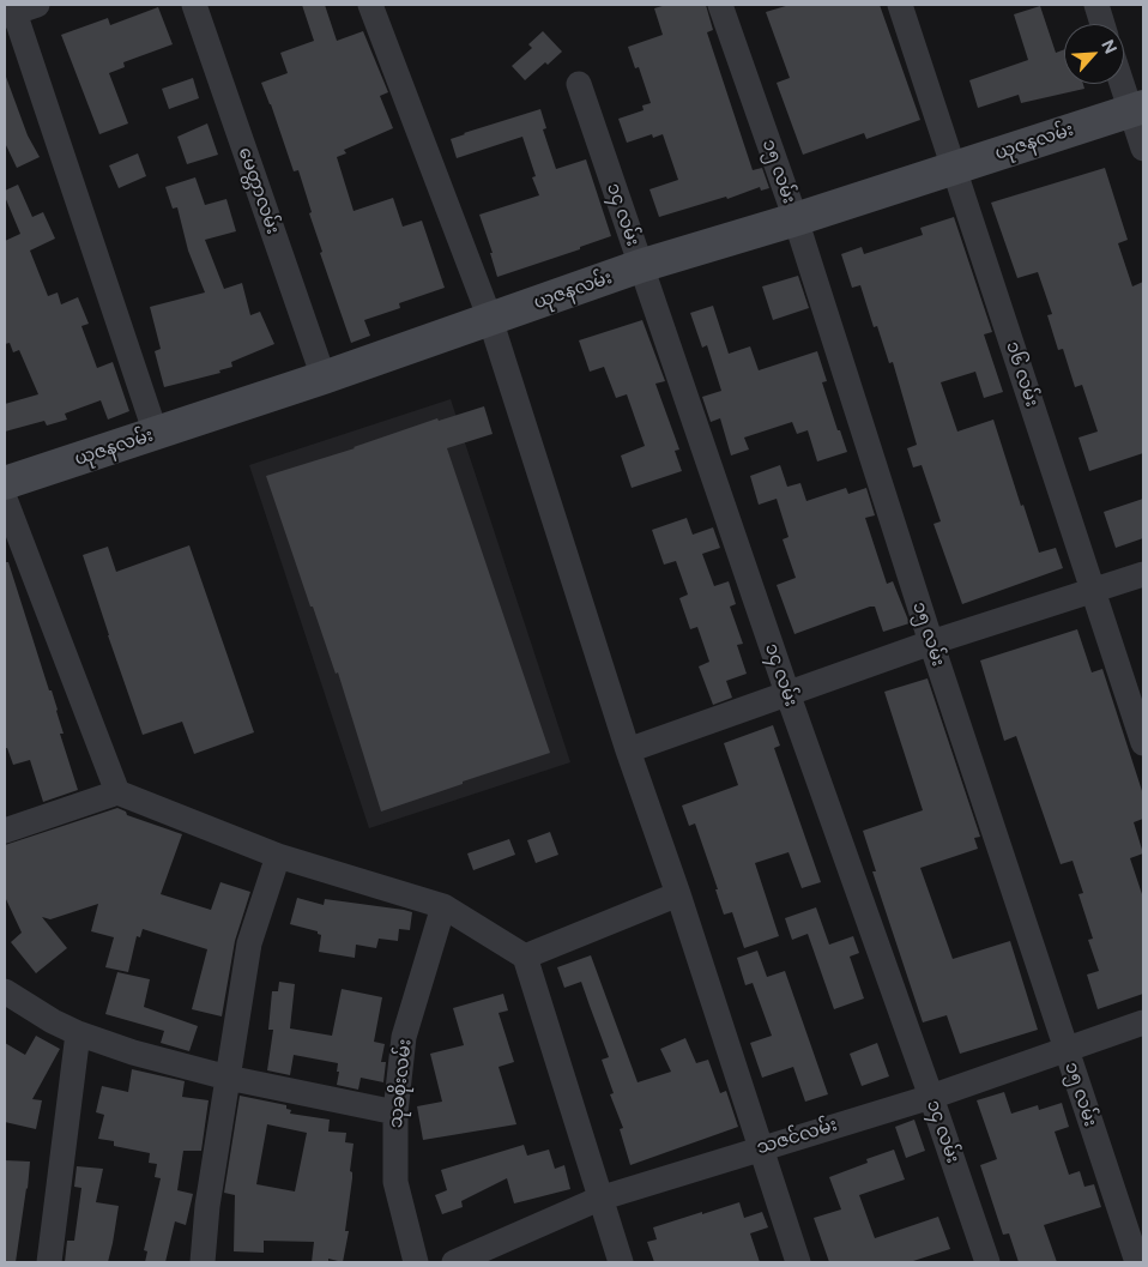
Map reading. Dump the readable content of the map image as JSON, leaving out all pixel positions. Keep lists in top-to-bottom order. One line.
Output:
{"streets":{"street":["ယုဇနလမ်း","၁၅ လမ်း","မေတ္တာလမ်း","၁၄ လမ်း","၁၆ လမ်း","သုခစိုးလမ်း","သဇင်လမ်း"]},"crossings":[["ယုဇနလမ်း","၁၅ လမ်း"],["ယုဇနလမ်း","မေတ္တာလမ်း"],["ယုဇနလမ်း","၁၄ လမ်း"],["ယုဇနလမ်း","၁၆ လမ်း"],["၁၅ လမ်း","သဇင်လမ်း"],["၁၄ လမ်း","သဇင်လမ်း"]],"north":"top right"}
